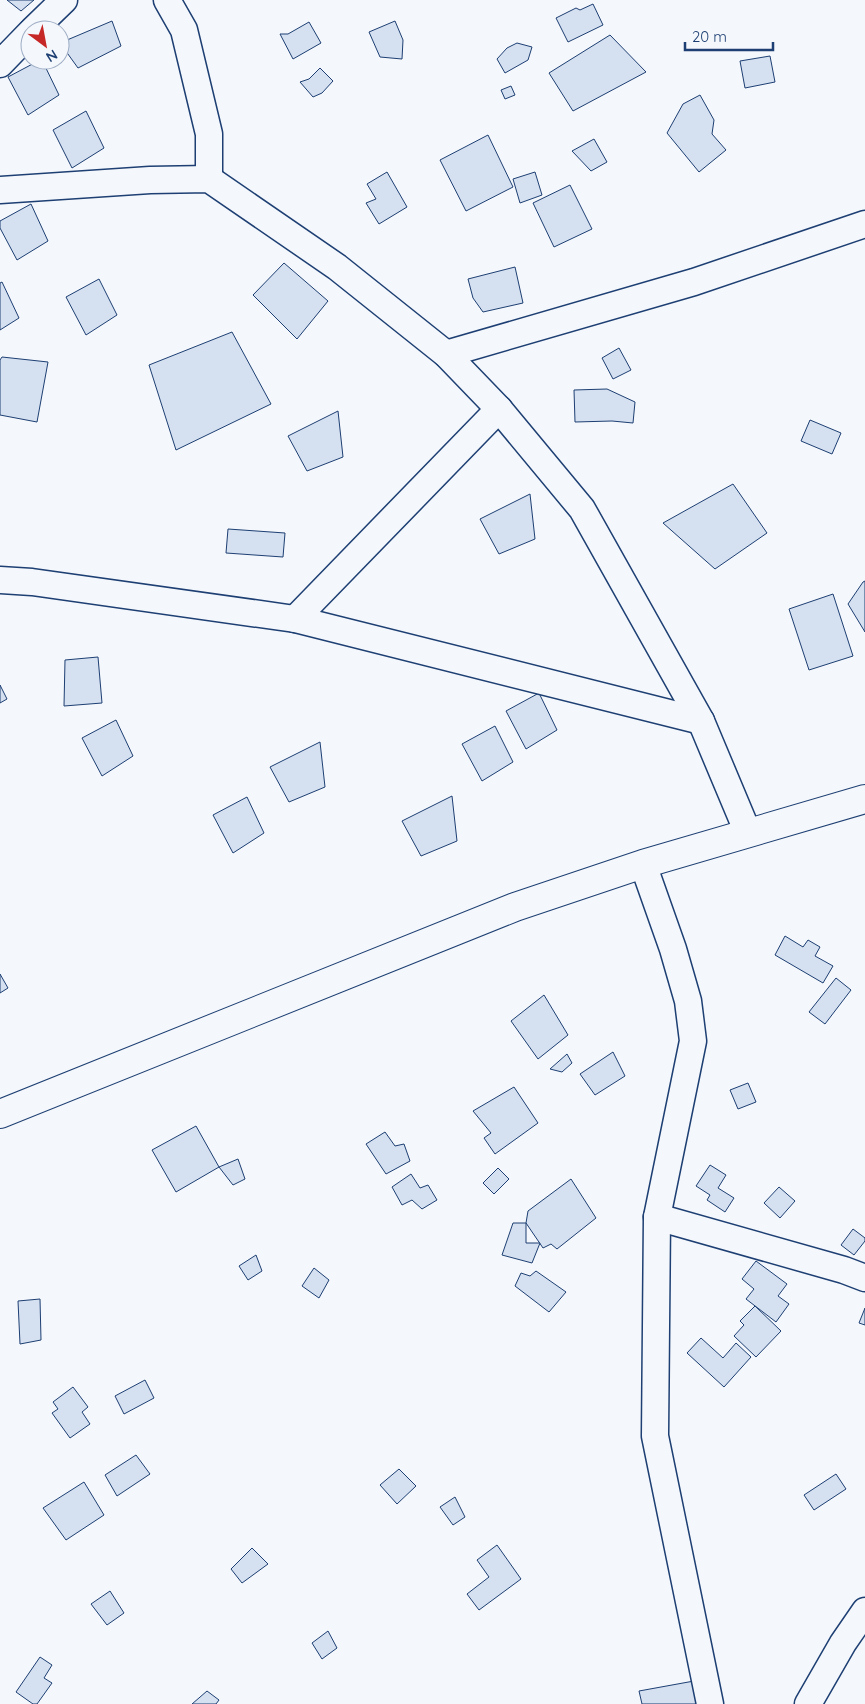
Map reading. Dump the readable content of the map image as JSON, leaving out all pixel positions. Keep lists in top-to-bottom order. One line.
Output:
{"scale_bar":"20 m","north":"bottom right"}
